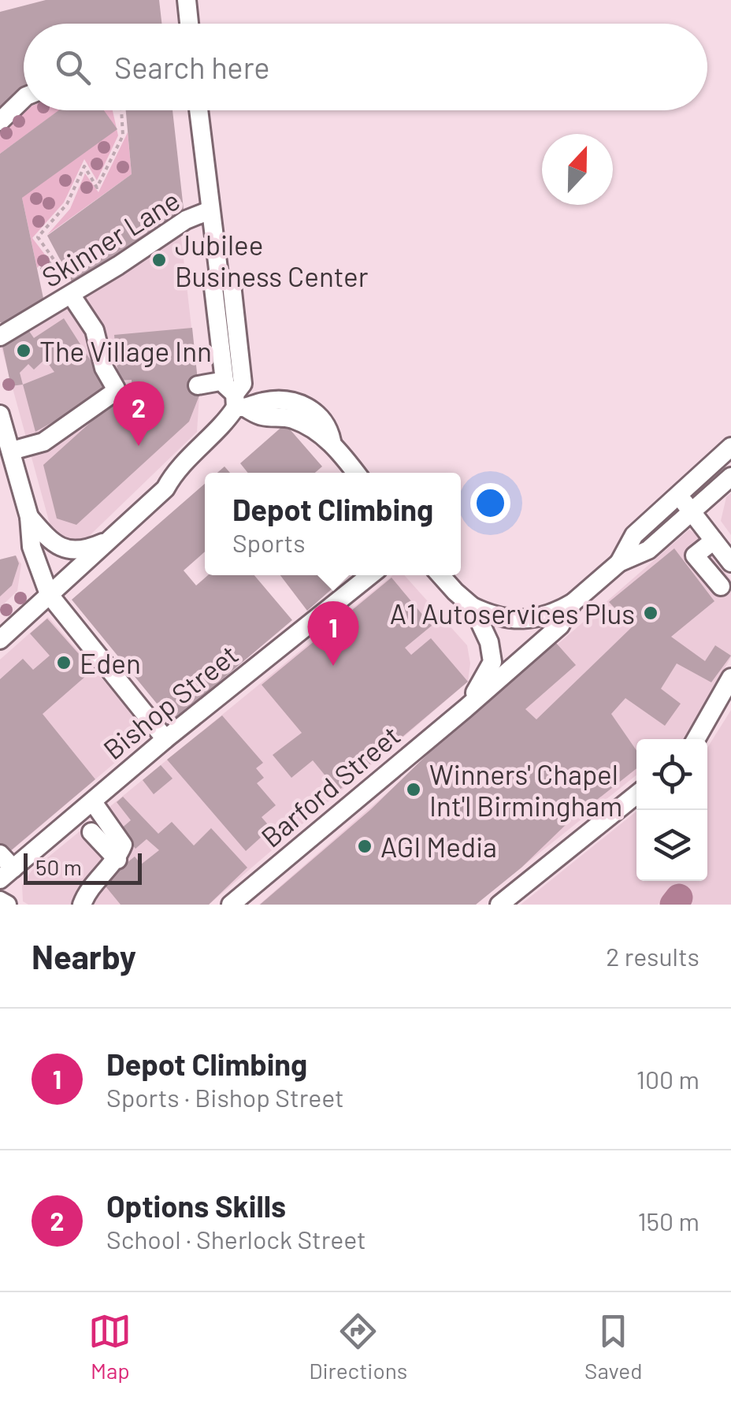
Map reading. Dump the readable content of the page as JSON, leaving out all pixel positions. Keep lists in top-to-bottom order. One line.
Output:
{"streets":{"street":["Skinner Lane","Bishop Street","Barford Street"]},"places":["Jubilee Business Center","The Village Inn","A1 Autoservices Plus","Eden","Winners' Chapel Int'l Birmingham","AGI Media"],"scale_bar":"50 m","north":"top","page":{"search":"Search here","pins":["2","1"],"popup":["Depot Climbing","Sports"],"scale":"50 m","heading":["Nearby","2 results"],"list":[{"mark":"1","name":"Depot Climbing","note":"Sports · Bishop Street","value":"100 m"},{"mark":"2","name":"Options Skills","note":"School · Sherlock Street","value":"150 m"}],"nav":["Map","Directions","Saved"]}}
